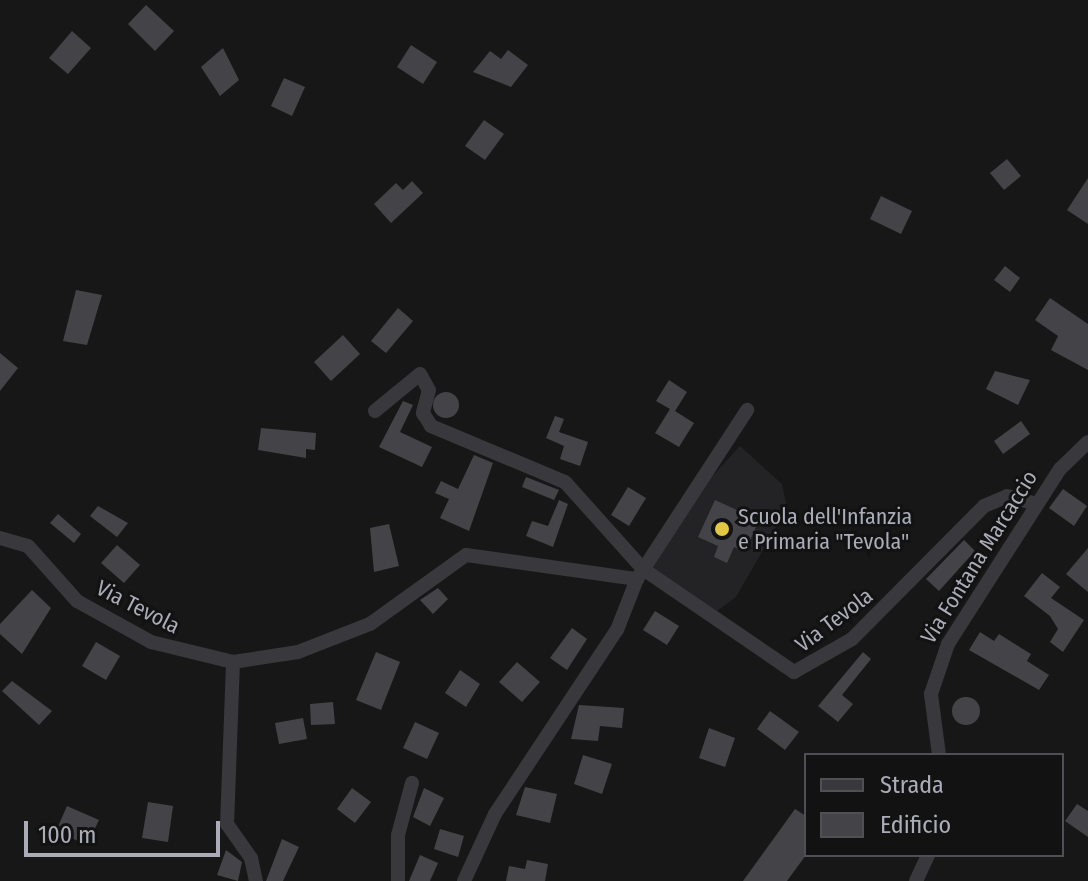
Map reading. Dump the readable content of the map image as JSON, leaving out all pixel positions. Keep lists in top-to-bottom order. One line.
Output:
{"streets":{"street":["Via Fontana Marcaccio","Via Tevola"]},"crossings":[["Via Fontana Marcaccio","Via Tevola"]],"places":["Scuola dell'Infanzia e Primaria \"Tevola\""],"legend":["Strada","Edificio"],"scale_bar":"100 m"}
